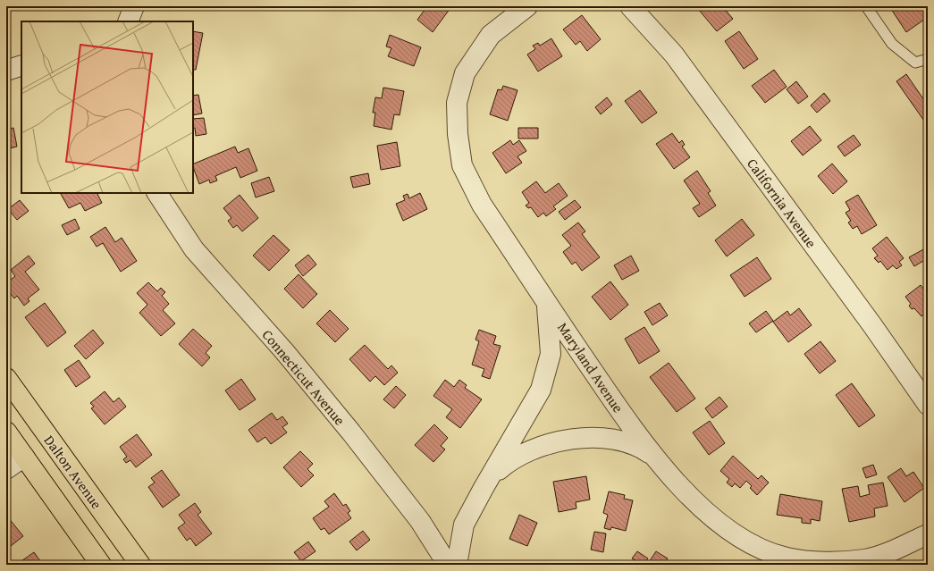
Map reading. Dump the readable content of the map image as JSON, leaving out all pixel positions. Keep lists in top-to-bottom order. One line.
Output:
{"streets":{"main road":["Dalton Avenue"],"street":["California Avenue","Maryland Avenue","Connecticut Avenue"]}}
